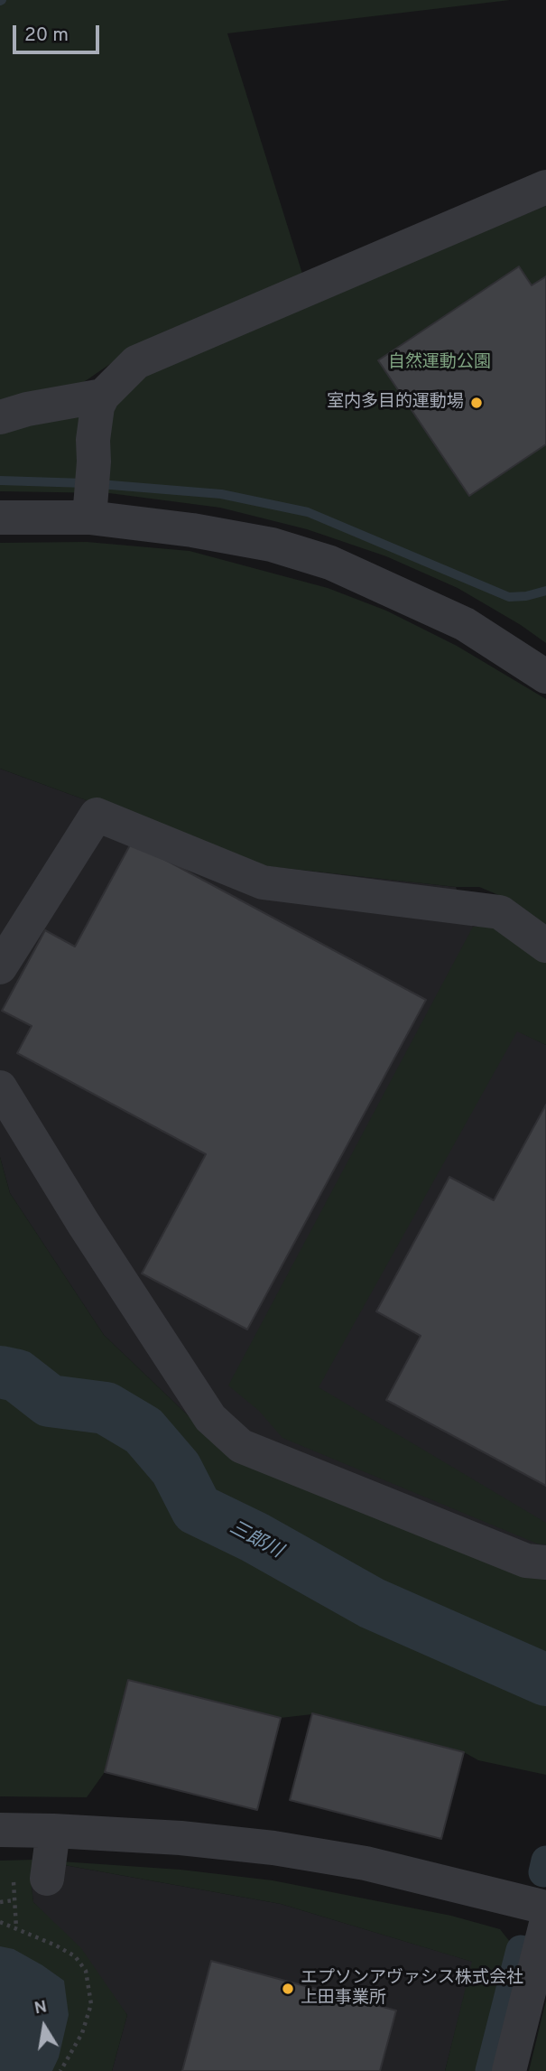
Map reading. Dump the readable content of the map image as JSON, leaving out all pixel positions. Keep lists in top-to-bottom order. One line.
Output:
{"water":["三郎川"],"parks":["自然運動公園"],"places":["室内多目的運動場","エプソンアヴァシス株式会社 上田事業所"],"scale_bar":"20 m","north":"top"}
